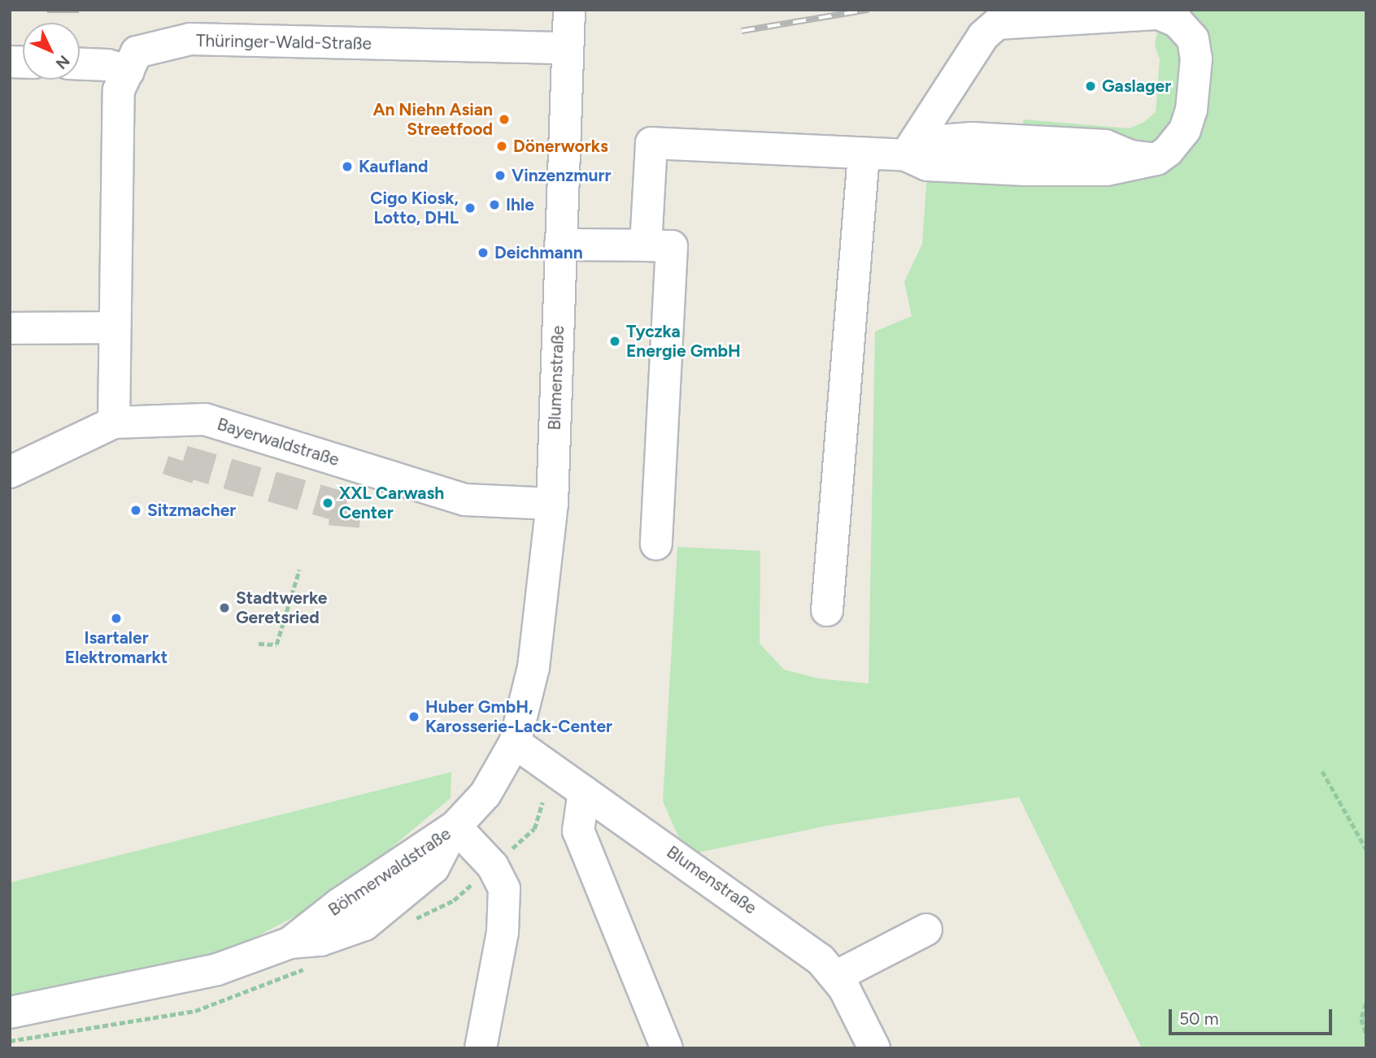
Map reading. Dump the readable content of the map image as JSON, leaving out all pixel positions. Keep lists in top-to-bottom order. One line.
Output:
{"streets":{"street":["Thüringer-Wald-Straße","Blumenstraße","Bayerwaldstraße","Böhmerwaldstraße"]},"crossings":[["Thüringer-Wald-Straße","Blumenstraße"],["Thüringer-Wald-Straße","Bayerwaldstraße"],["Blumenstraße","Bayerwaldstraße"],["Blumenstraße","Böhmerwaldstraße"]],"places":["Gaslager","An Niehn Asian Streetfood","Dönerworks","Kaufland","Vinzenzmurr","Ihle","Cigo Kiosk, Lotto, DHL","Deichmann","Tyczka Energie GmbH","XXL Carwash Center","Sitzmacher","Stadtwerke Geretsried","Isartaler Elektromarkt","Huber GmbH, Karosserie-Lack-Center"],"scale_bar":"50 m","north":"bottom right"}
